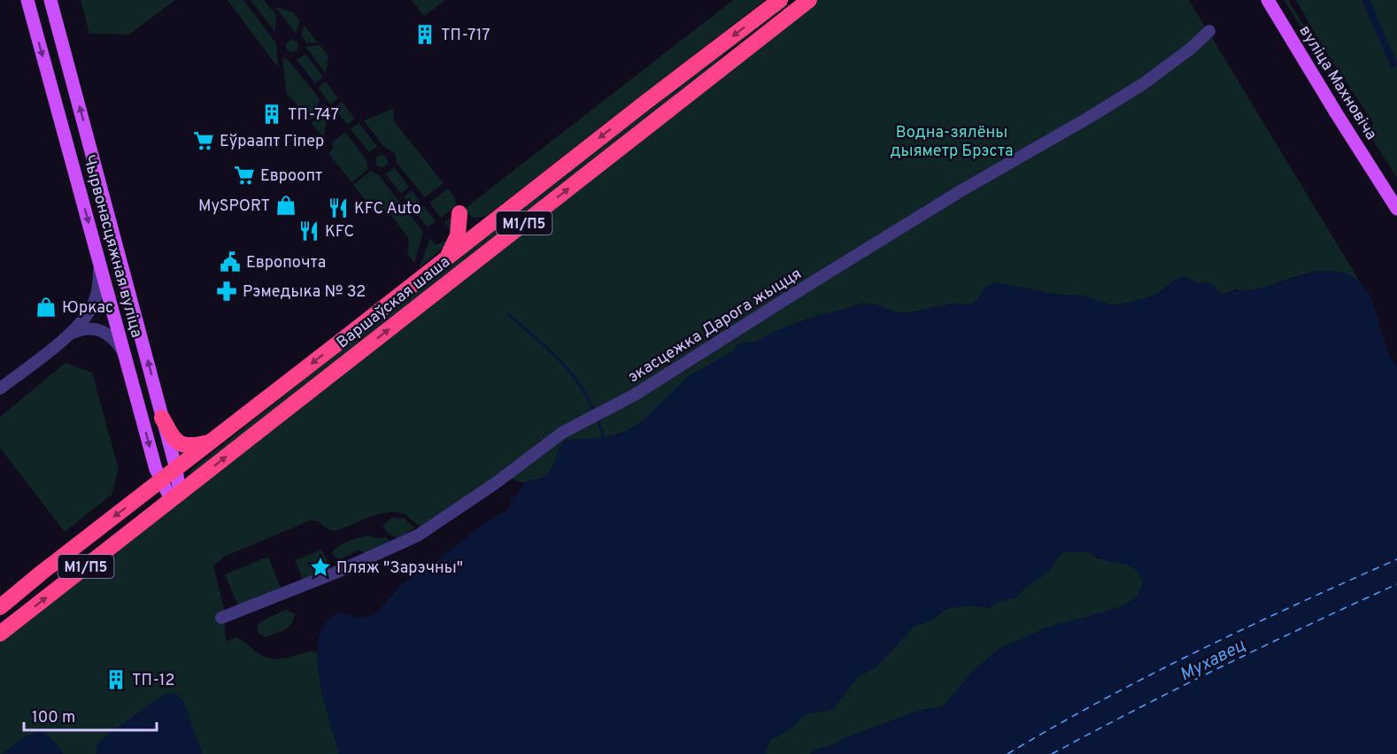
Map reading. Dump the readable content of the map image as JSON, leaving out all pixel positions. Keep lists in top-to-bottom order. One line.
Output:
{"streets":{"highway":["М1/П5","Варшаўская шаша"],"main road":["вуліца Махновіча","Чырвонасцяжная вуліца"],"street":["экасцежка Дарога жыцця"]},"crossings":[["Чырвонасцяжная вуліца","Варшаўская шаша"]],"water":["Мухавец"],"parks":["Водна-зялёны дыяметр Брэста"],"places":{"building":["ТП-717","ТП-747","ТП-12"],"supermarket":["Еўраапт Гіпер","Евроопт"],"shop":["MySPORT","Юркас"],"restaurant":["KFC Auto","KFC"],"public building":["Европочта"],"pharmacy":["Рэмедыка № 32"],"place":["Пляж \"Зарэчны\""]},"scale_bar":"100 m"}
